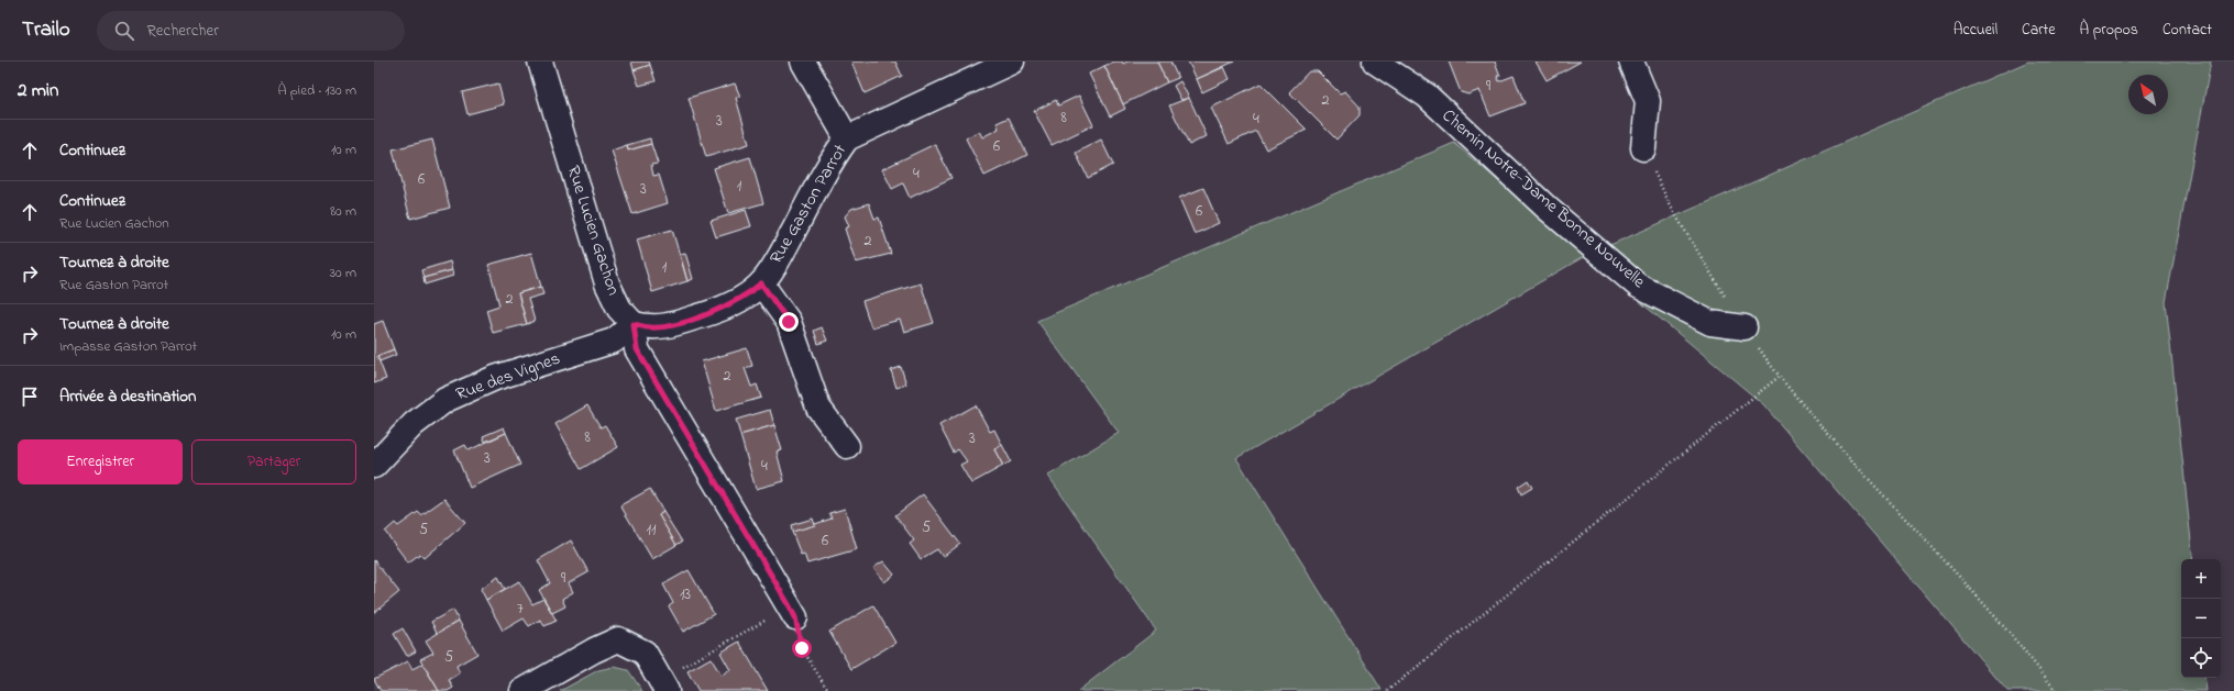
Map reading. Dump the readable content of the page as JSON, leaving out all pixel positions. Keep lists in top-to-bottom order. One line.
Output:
{"streets":{"street":["Chemin Notre-Dame Bonne Nouvelle","Rue Gaston Parrot","Rue Lucien Gachon","Rue des Vignes"]},"crossings":[["Rue Gaston Parrot","Rue Lucien Gachon"],["Rue Gaston Parrot","Rue des Vignes"],["Rue Lucien Gachon","Rue des Vignes"]],"house_numbers":["9","2","8","4","3","6","4","6","1","3","6","2","1","2","2","8","3","3","4","5","5","11","6","9","13","7","5"],"north":"top left","page":{"header":"Trailo","search":"Rechercher","nav":["Accueil","Carte","À propos","Contact"],"heading":["2 min","À pied · 130 m"],"list":[["Continuez","10 m"],["Continuez","Rue Lucien Gachon","80 m"],["Tournez à droite","Rue Gaston Parrot","30 m"],["Tournez à droite","Impasse Gaston Parrot","10 m"],"Arrivée à destination"],"buttons":["Enregistrer","Partager"],"map_buttons":["+","−"]}}
